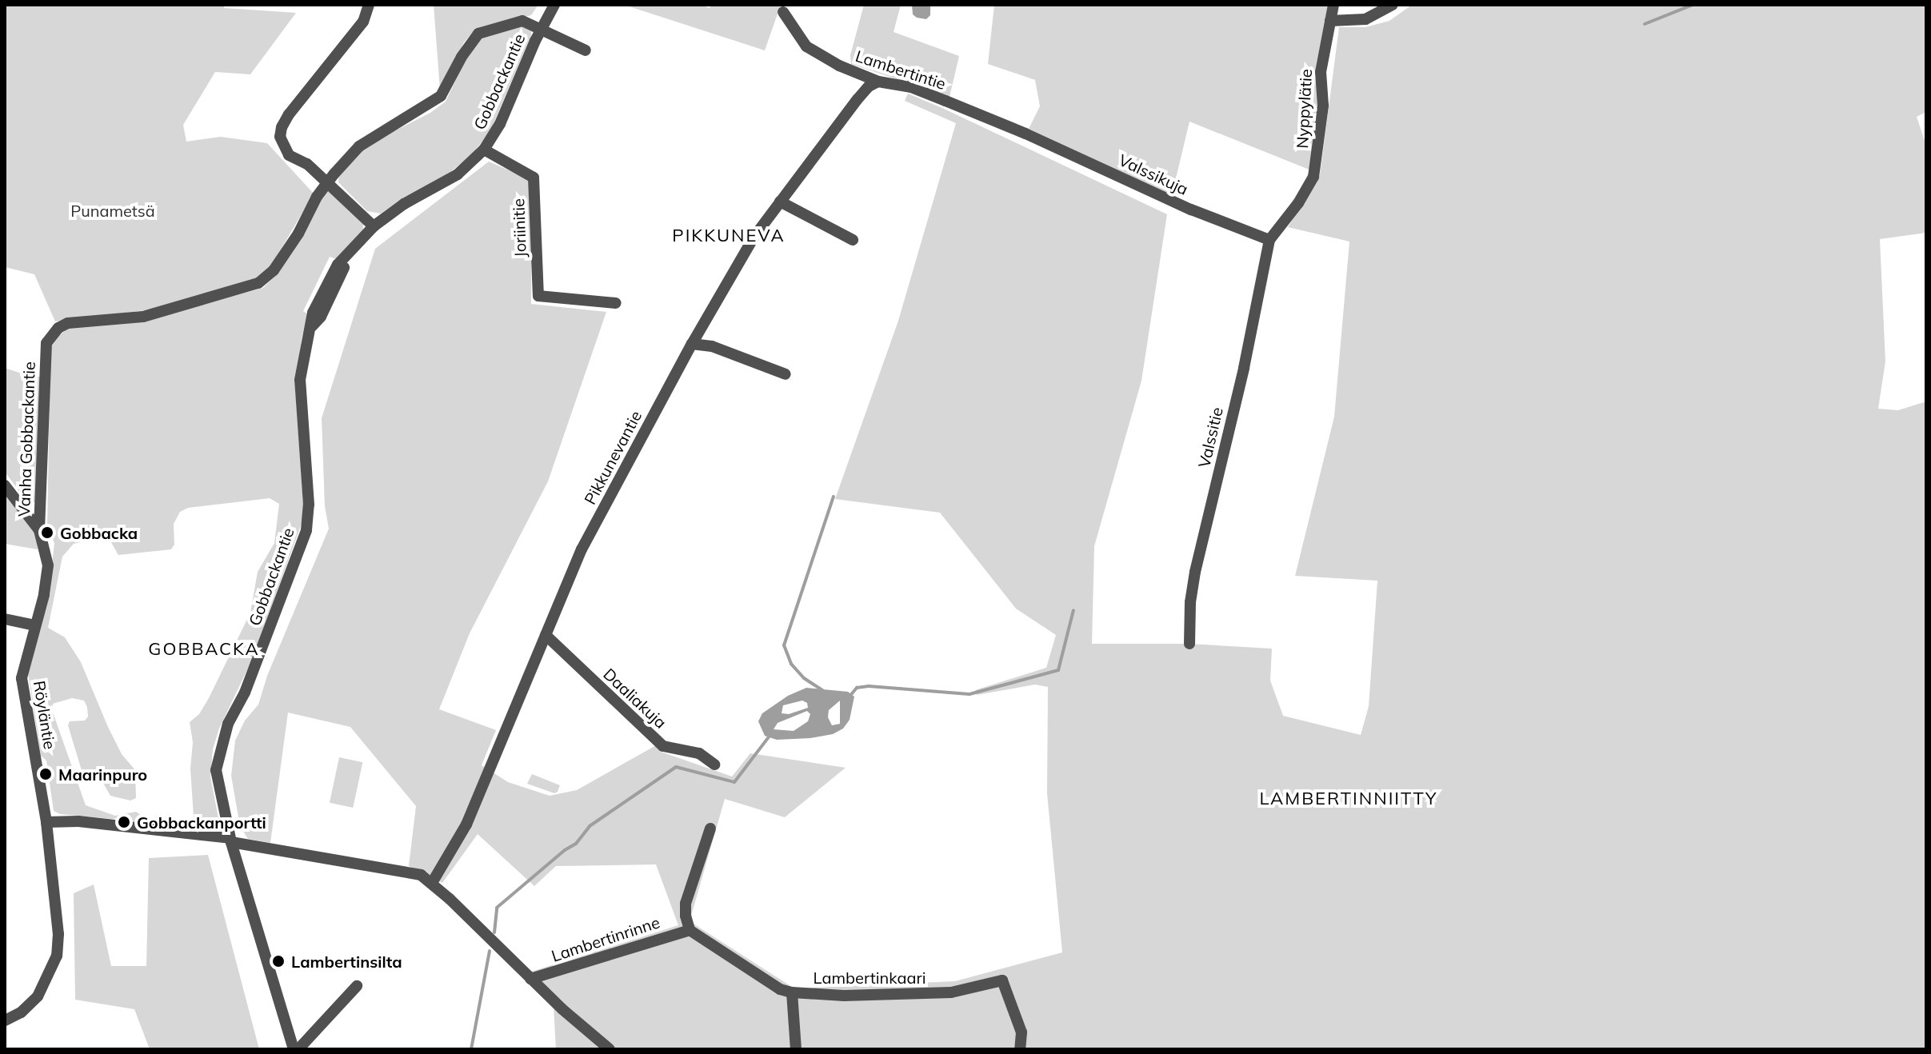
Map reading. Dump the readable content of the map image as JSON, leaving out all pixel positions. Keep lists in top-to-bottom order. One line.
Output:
{"streets":{"street":["Lambertintie","Gobbackantie","Nyppylätie","Valssikuja","Joriinitie","Valssitie","Vanha Gobbackantie","Pikkunevantie","Daaliakuja","Röyläntie","Lambertinrinne","Lambertinkaari"]},"crossings":[["Lambertintie","Valssikuja"],["Lambertintie","Pikkunevantie"],["Gobbackantie","Joriinitie"],["Gobbackantie","Vanha Gobbackantie"],["Nyppylätie","Valssikuja"],["Nyppylätie","Valssitie"],["Valssikuja","Valssitie"],["Vanha Gobbackantie","Röyläntie"],["Pikkunevantie","Daaliakuja"]],"districts":["PIKKUNEVA","GOBBACKA","LAMBERTINNIITTY"],"parks":["Punametsä"],"places":["Gobbacka","Maarinpuro","Gobbackanportti","Lambertinsilta"]}
